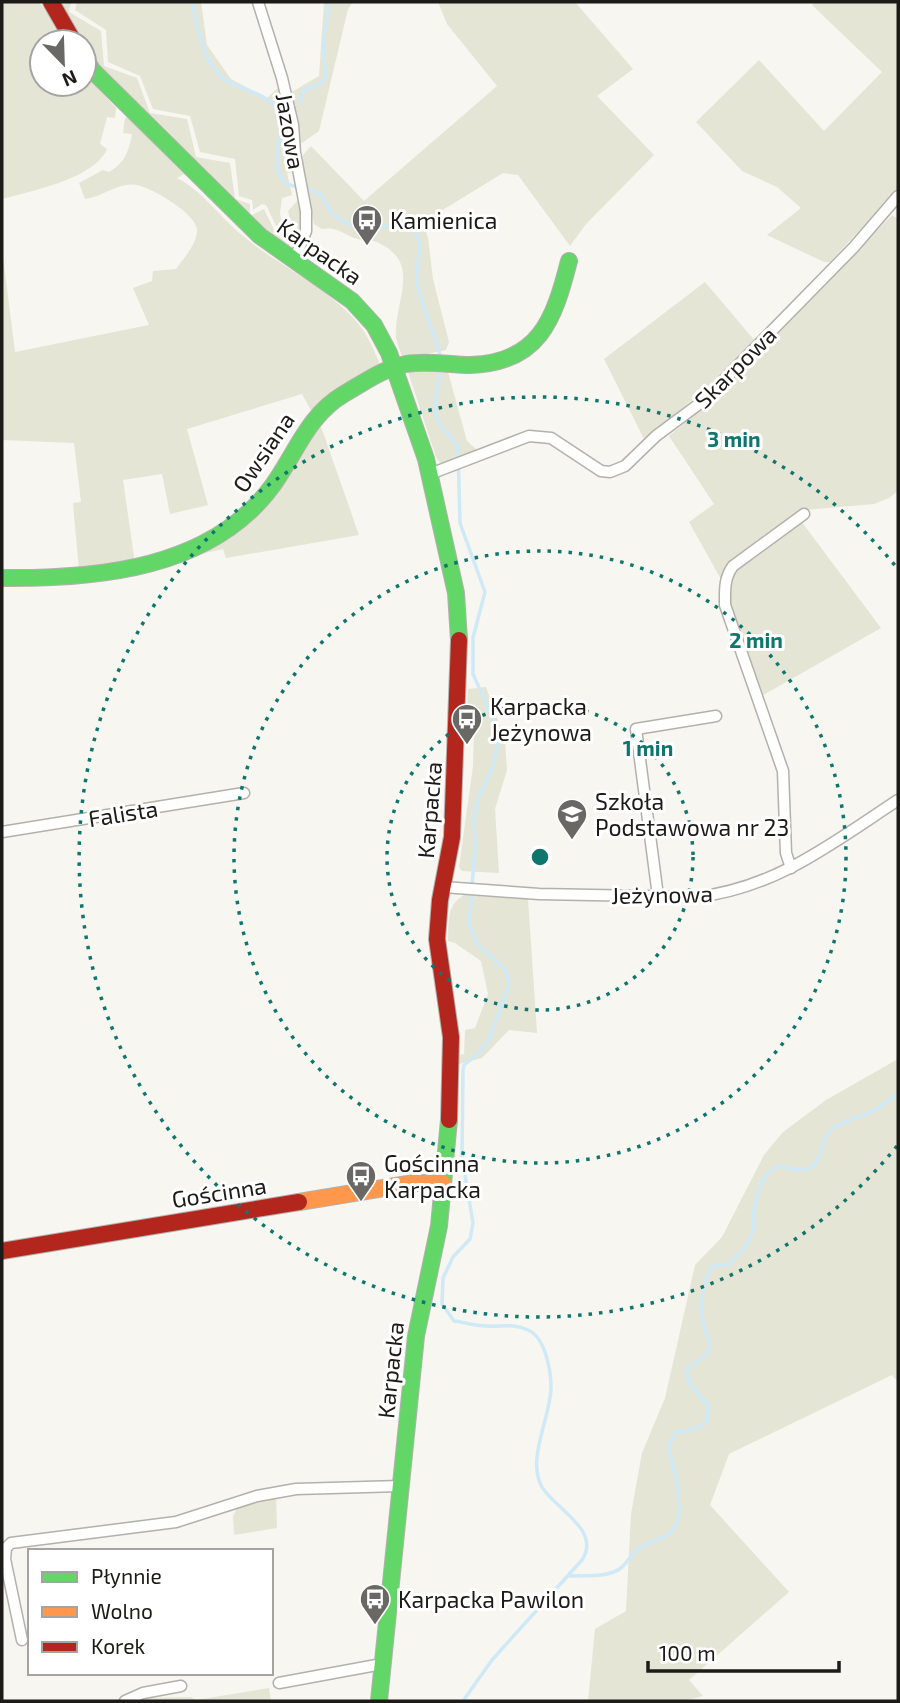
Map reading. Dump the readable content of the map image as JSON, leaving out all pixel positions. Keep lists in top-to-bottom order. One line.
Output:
{"streets":{"street":["Jazowa","Karpacka","Skarpowa","Owsiana","Falista","Jeżynowa","Gościnna"]},"crossings":[["Jazowa","Karpacka"],["Karpacka","Skarpowa"],["Karpacka","Owsiana"],["Karpacka","Jeżynowa"],["Karpacka","Gościnna"]],"places":{"bus stop":["Kamienica","Karpacka Jeżynowa","Gościnna Karpacka","Karpacka Pawilon"],"school or university":["Szkoła Podstawowa nr 23"]},"legend":["Płynnie","Wolno","Korek"],"scale_bar":"100 m","north":"bottom right","rings":["3 min","2 min","1 min"]}
